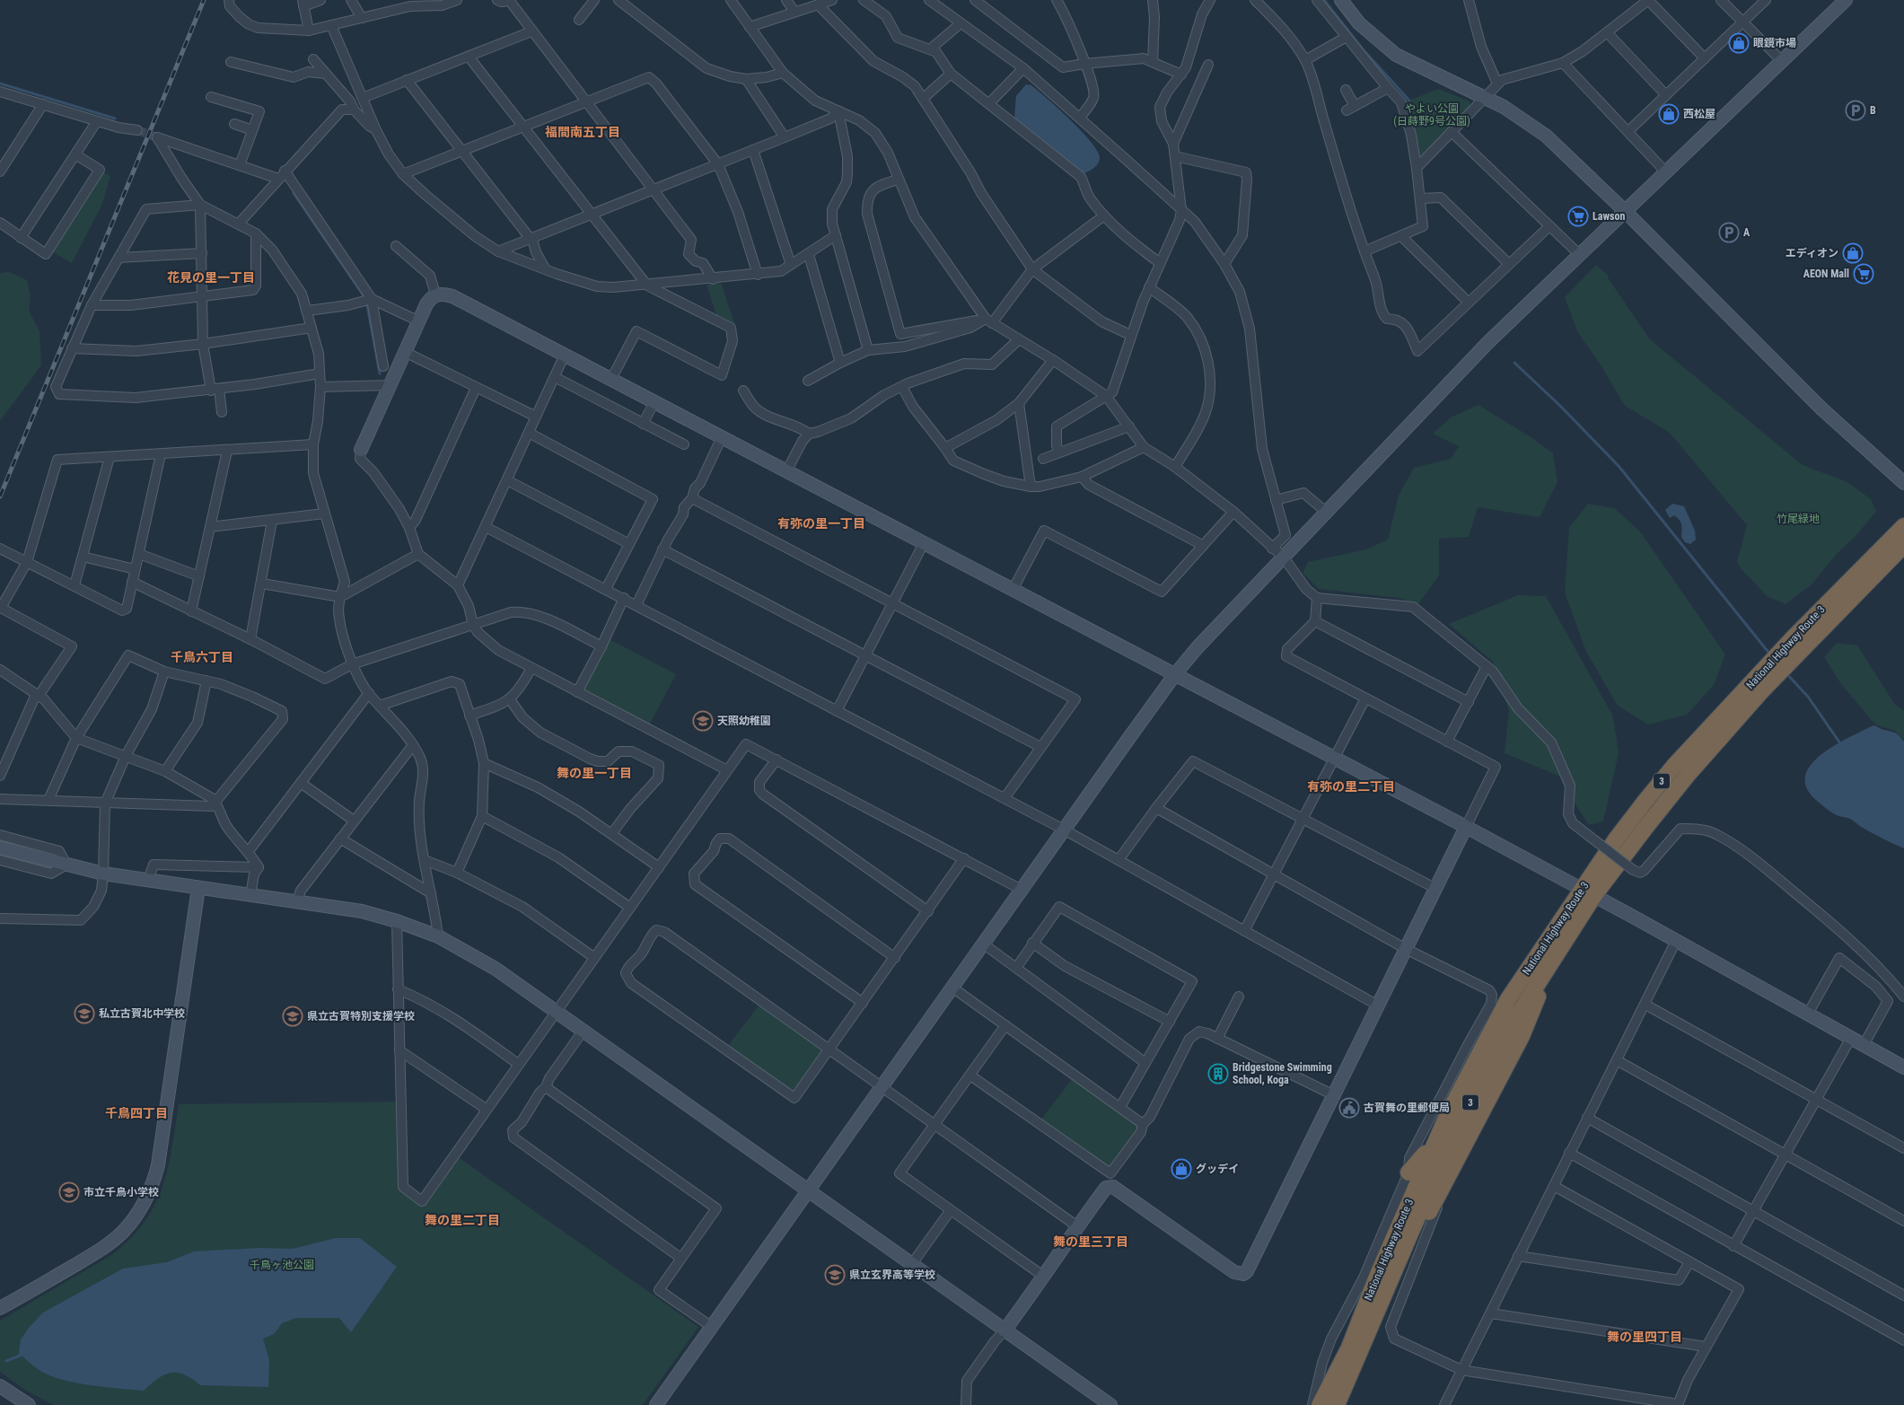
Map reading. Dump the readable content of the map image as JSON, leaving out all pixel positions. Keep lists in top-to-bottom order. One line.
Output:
{"streets":{"highway":["National Highway Route 3","3"]},"districts":["福間南五丁目","花見の里一丁目","有弥の里一丁目","千鳥六丁目","舞の里一丁目","有弥の里二丁目","千鳥四丁目","舞の里二丁目","舞の里三丁目","舞の里四丁目"],"parks":["やよい公園 (日蒔野9号公園)","竹尾緑地","千鳥ヶ池公園"],"places":{"shop":["眼鏡市場","西松屋","エディオン","グッデイ"],"parking":["B","A"],"supermarket":["Lawson","AEON Mall"],"school or university":["天照幼稚園","私立古賀北中学校","県立古賀特別支援学校","市立千鳥小学校","県立玄界高等学校"],"building":["Bridgestone Swimming School, Koga"],"public building":["古賀舞の里郵便局"]}}
